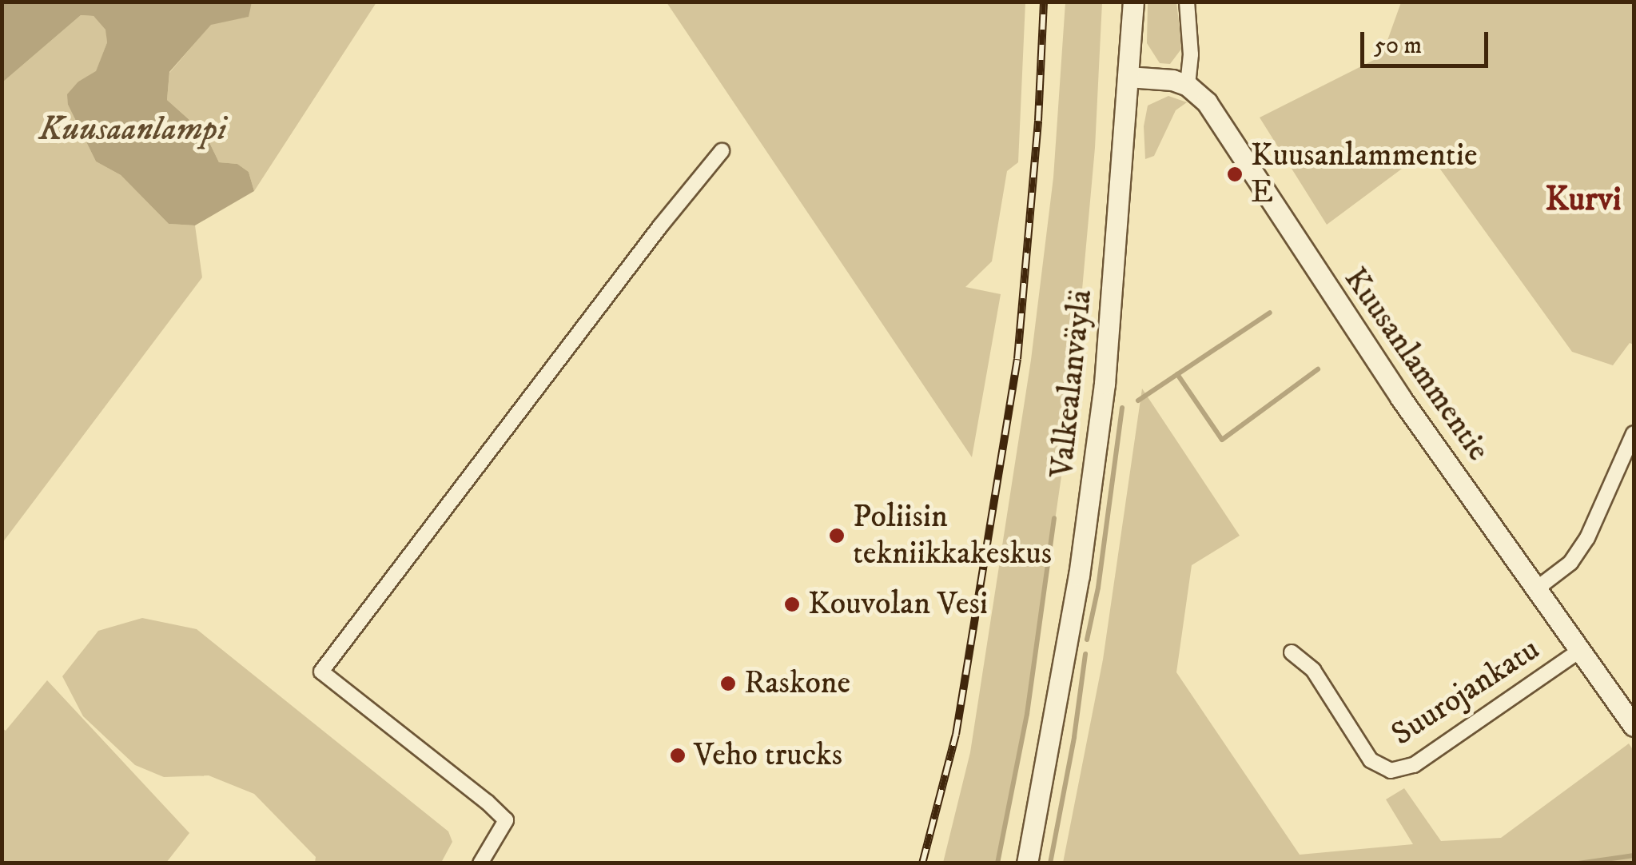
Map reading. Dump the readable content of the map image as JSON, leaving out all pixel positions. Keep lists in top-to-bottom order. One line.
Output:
{"streets":{"main road":["Kuusanlammentie","Valkealanväylä"],"street":["Suurojankatu"]},"crossings":[["Kuusanlammentie","Suurojankatu"]],"districts":["Kurvi"],"water":["Kuusaanlampi"],"places":["Kuusanlammentie E","Poliisin tekniikkakeskus","Kouvolan Vesi","Raskone","Veho trucks"],"scale_bar":"50 m"}
